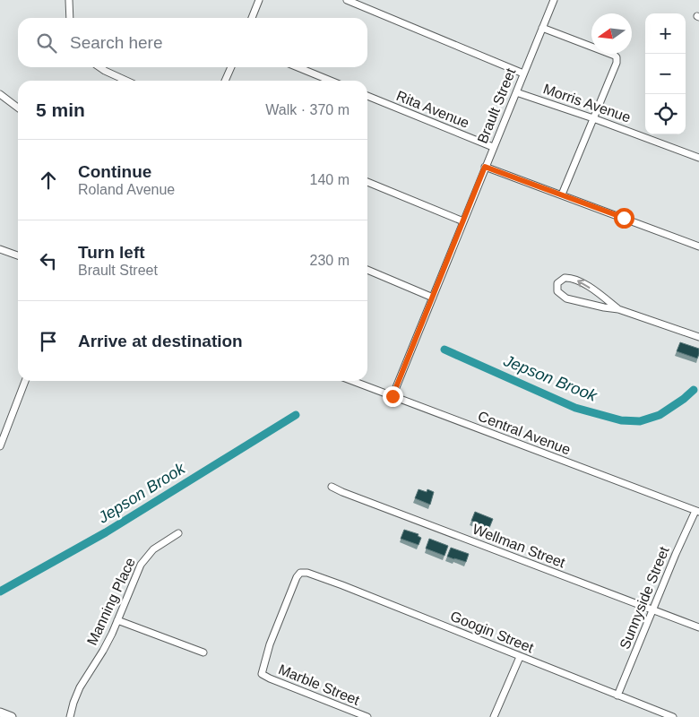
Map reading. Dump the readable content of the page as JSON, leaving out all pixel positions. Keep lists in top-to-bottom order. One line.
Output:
{"streets":{"street":["Morris Avenue","Brault Street","Rita Avenue","Central Avenue","Wellman Street","Sunnyside Street","Manning Place","Googin Street","Marble Street"]},"crossings":[["Morris Avenue","Brault Street"],["Brault Street","Rita Avenue"],["Brault Street","Central Avenue"],["Central Avenue","Sunnyside Street"],["Wellman Street","Sunnyside Street"],["Sunnyside Street","Googin Street"],["Googin Street","Marble Street"]],"water":["Jepson Brook"],"north":"left","page":{"map_buttons":["+","−"],"search":"Search here","heading":["5 min","Walk · 370 m"],"list":[["Continue","Roland Avenue","140 m"],["Turn left","Brault Street","230 m"],"Arrive at destination"]}}
